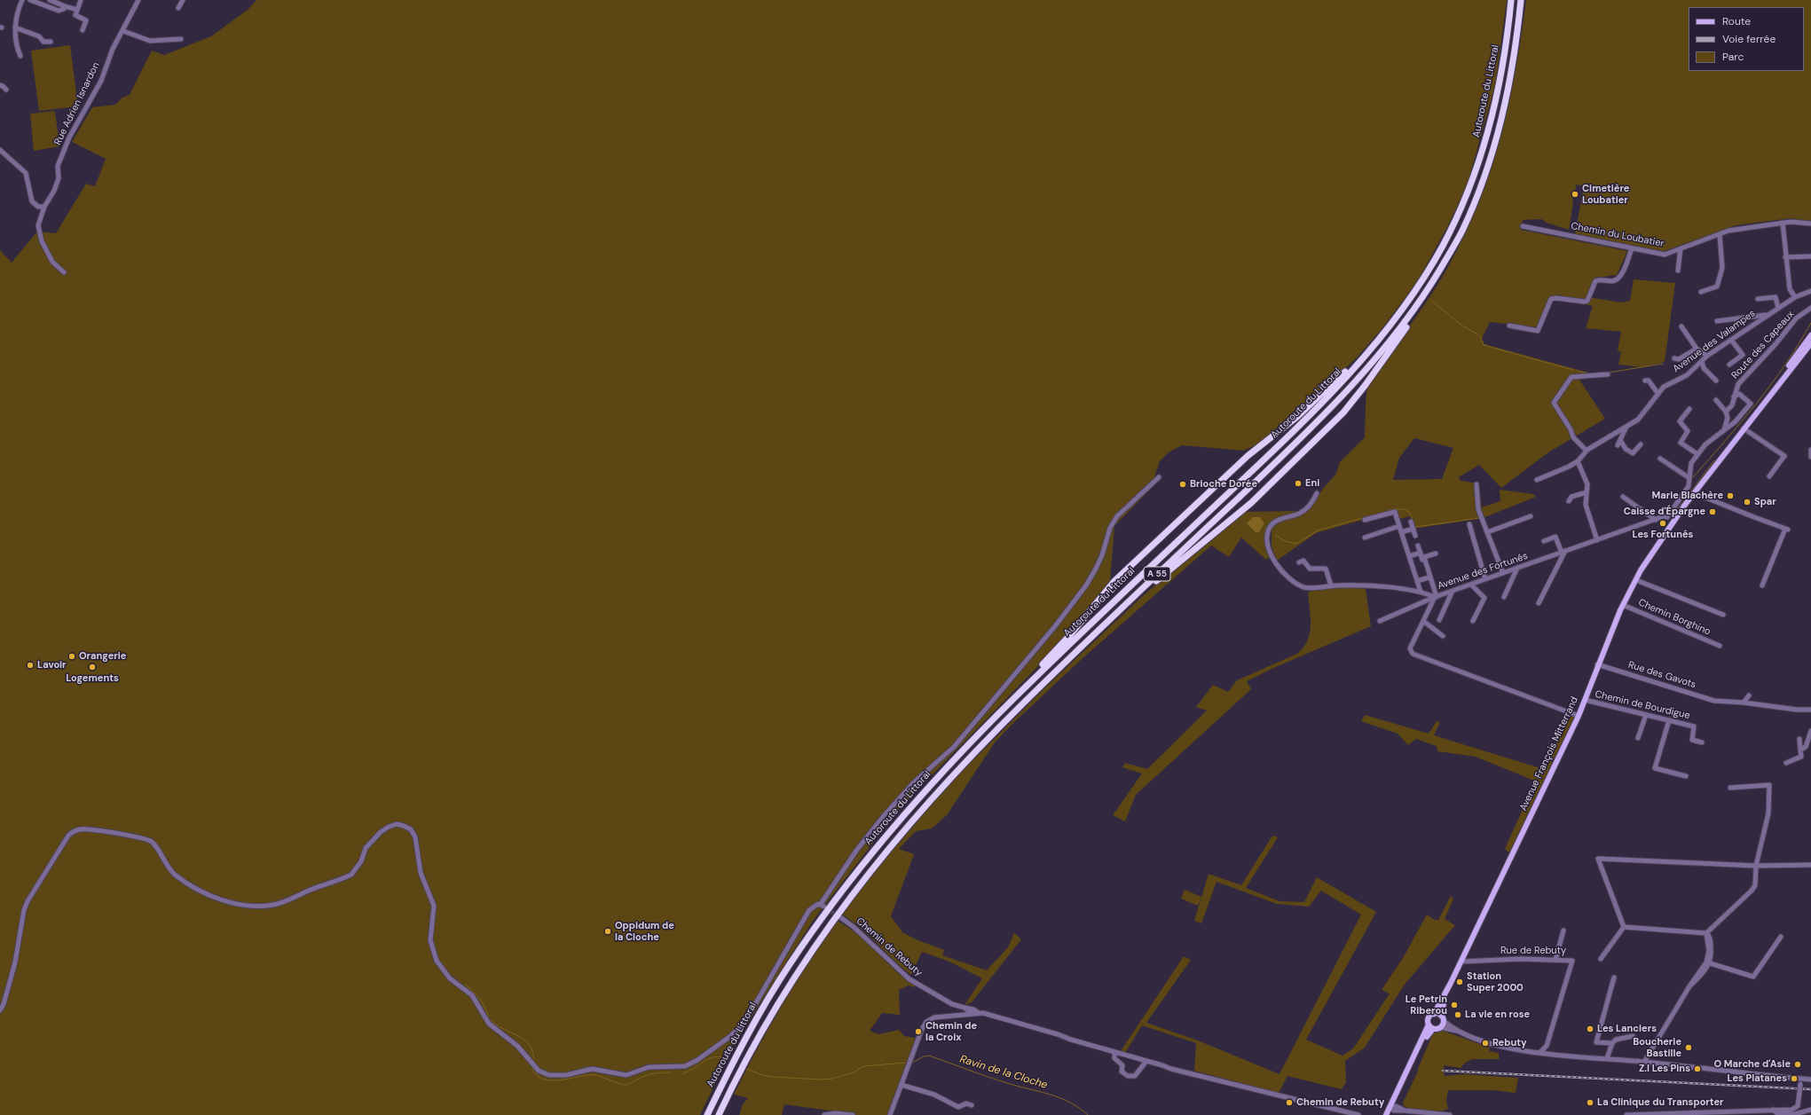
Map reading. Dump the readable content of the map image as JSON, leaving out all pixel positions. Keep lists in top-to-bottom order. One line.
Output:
{"streets":{"highway":["Autoroute du Littoral","A 55"],"main road":["Avenue François Mitterrand"],"street":["Rue Adrien Isnardon","Chemin du Loubatier","Avenue des Valampes","Route des Capeaux","Avenue des Fortunés","Chemin Borghino","Rue des Gavots","Chemin de Bourdigue","Chemin de Rebuty","Rue de Rebuty"]},"crossings":[["Avenue des Fortunés","Avenue François Mitterrand"],["Chemin Borghino","Avenue François Mitterrand"],["Rue des Gavots","Avenue François Mitterrand"],["Chemin de Bourdigue","Avenue François Mitterrand"],["Avenue François Mitterrand","Rue de Rebuty"]],"water":["Ravin de la Cloche"],"places":["Cimetière Loubatier","Eni","Brioche Dorée","Marie Blachère","Spar","Caisse d'Épargne","Les Fortunés","Orangerie","Lavoir","Logements","Oppidum de la Cloche","Station Super 2000","Le Petrin Riberou","La vie en rose","Les Lanciers","Chemin de la Croix","Rebuty","Boucherie Bastille","O Marche d'Asie","Z.I Les Pins","Les Platanes","Chemin de Rebuty","La Clinique du Transporter"],"legend":["Route","Voie ferrée","Parc"]}
